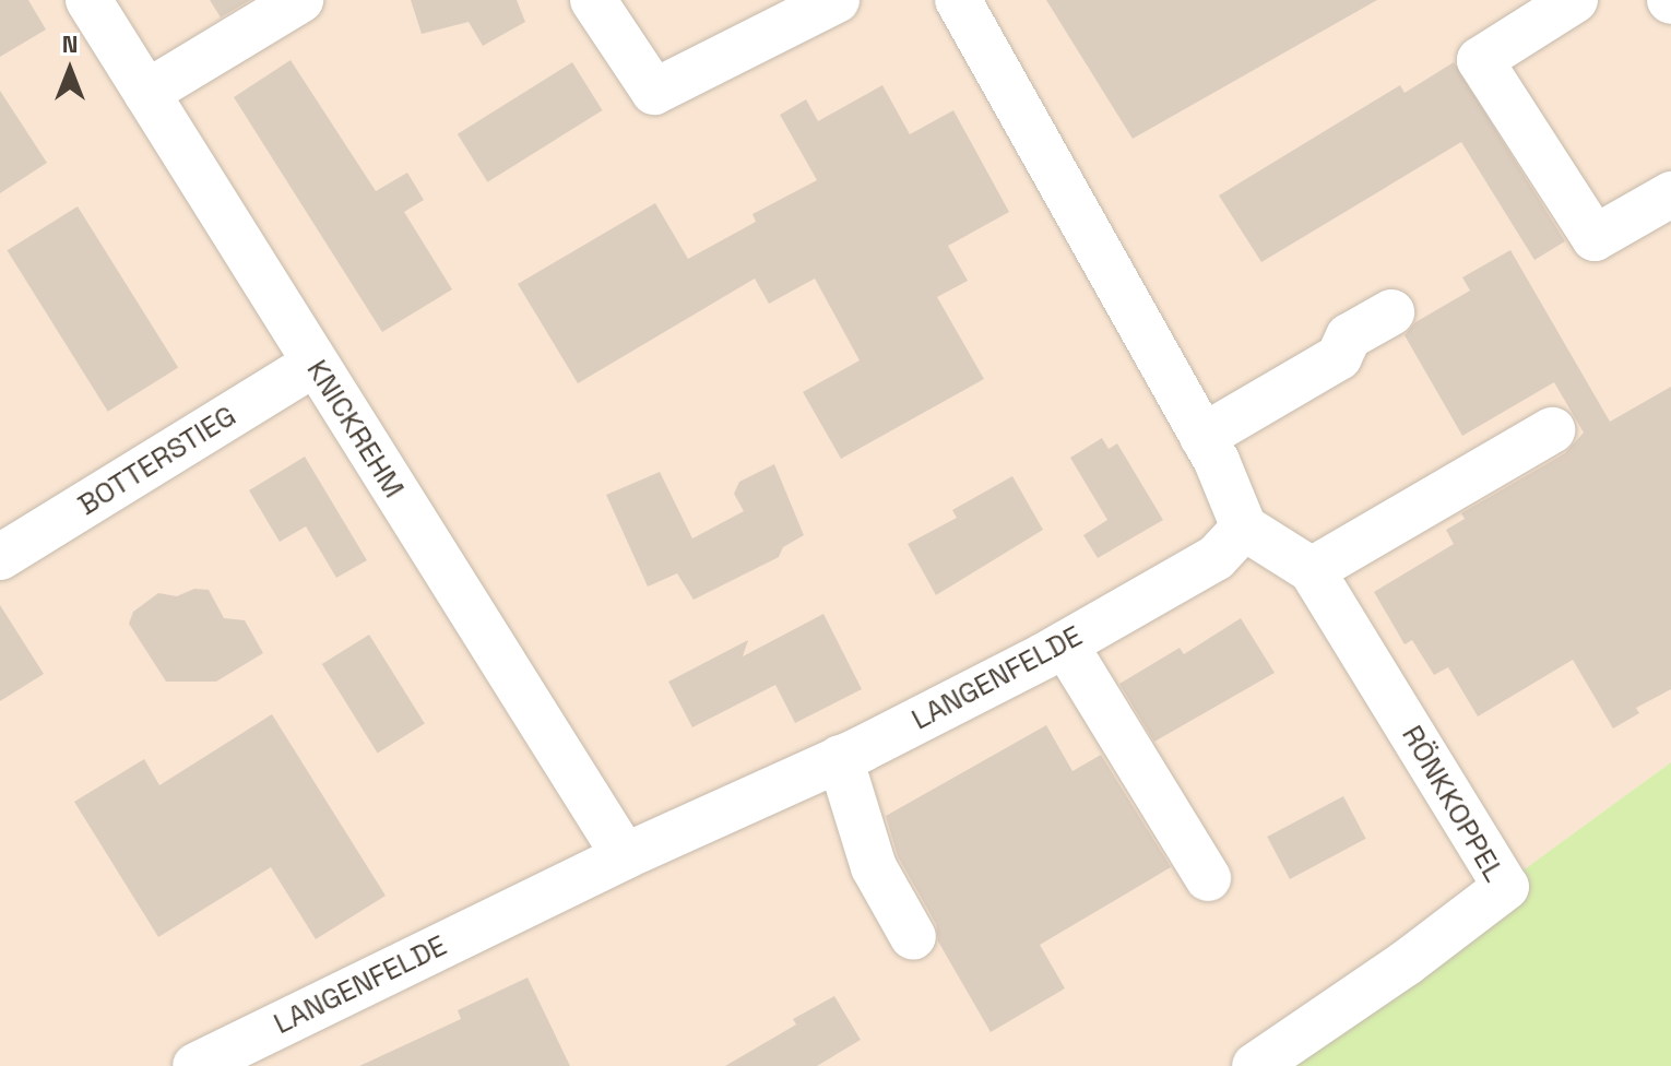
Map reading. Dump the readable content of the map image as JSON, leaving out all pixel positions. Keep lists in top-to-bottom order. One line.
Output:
{"streets":{"street":["KNICKREHM","BOTTERSTIEG","LANGENFELDE","RÖNKKOPPEL"]},"crossings":[["KNICKREHM","BOTTERSTIEG"],["KNICKREHM","LANGENFELDE"],["LANGENFELDE","RÖNKKOPPEL"]],"north":"top"}
